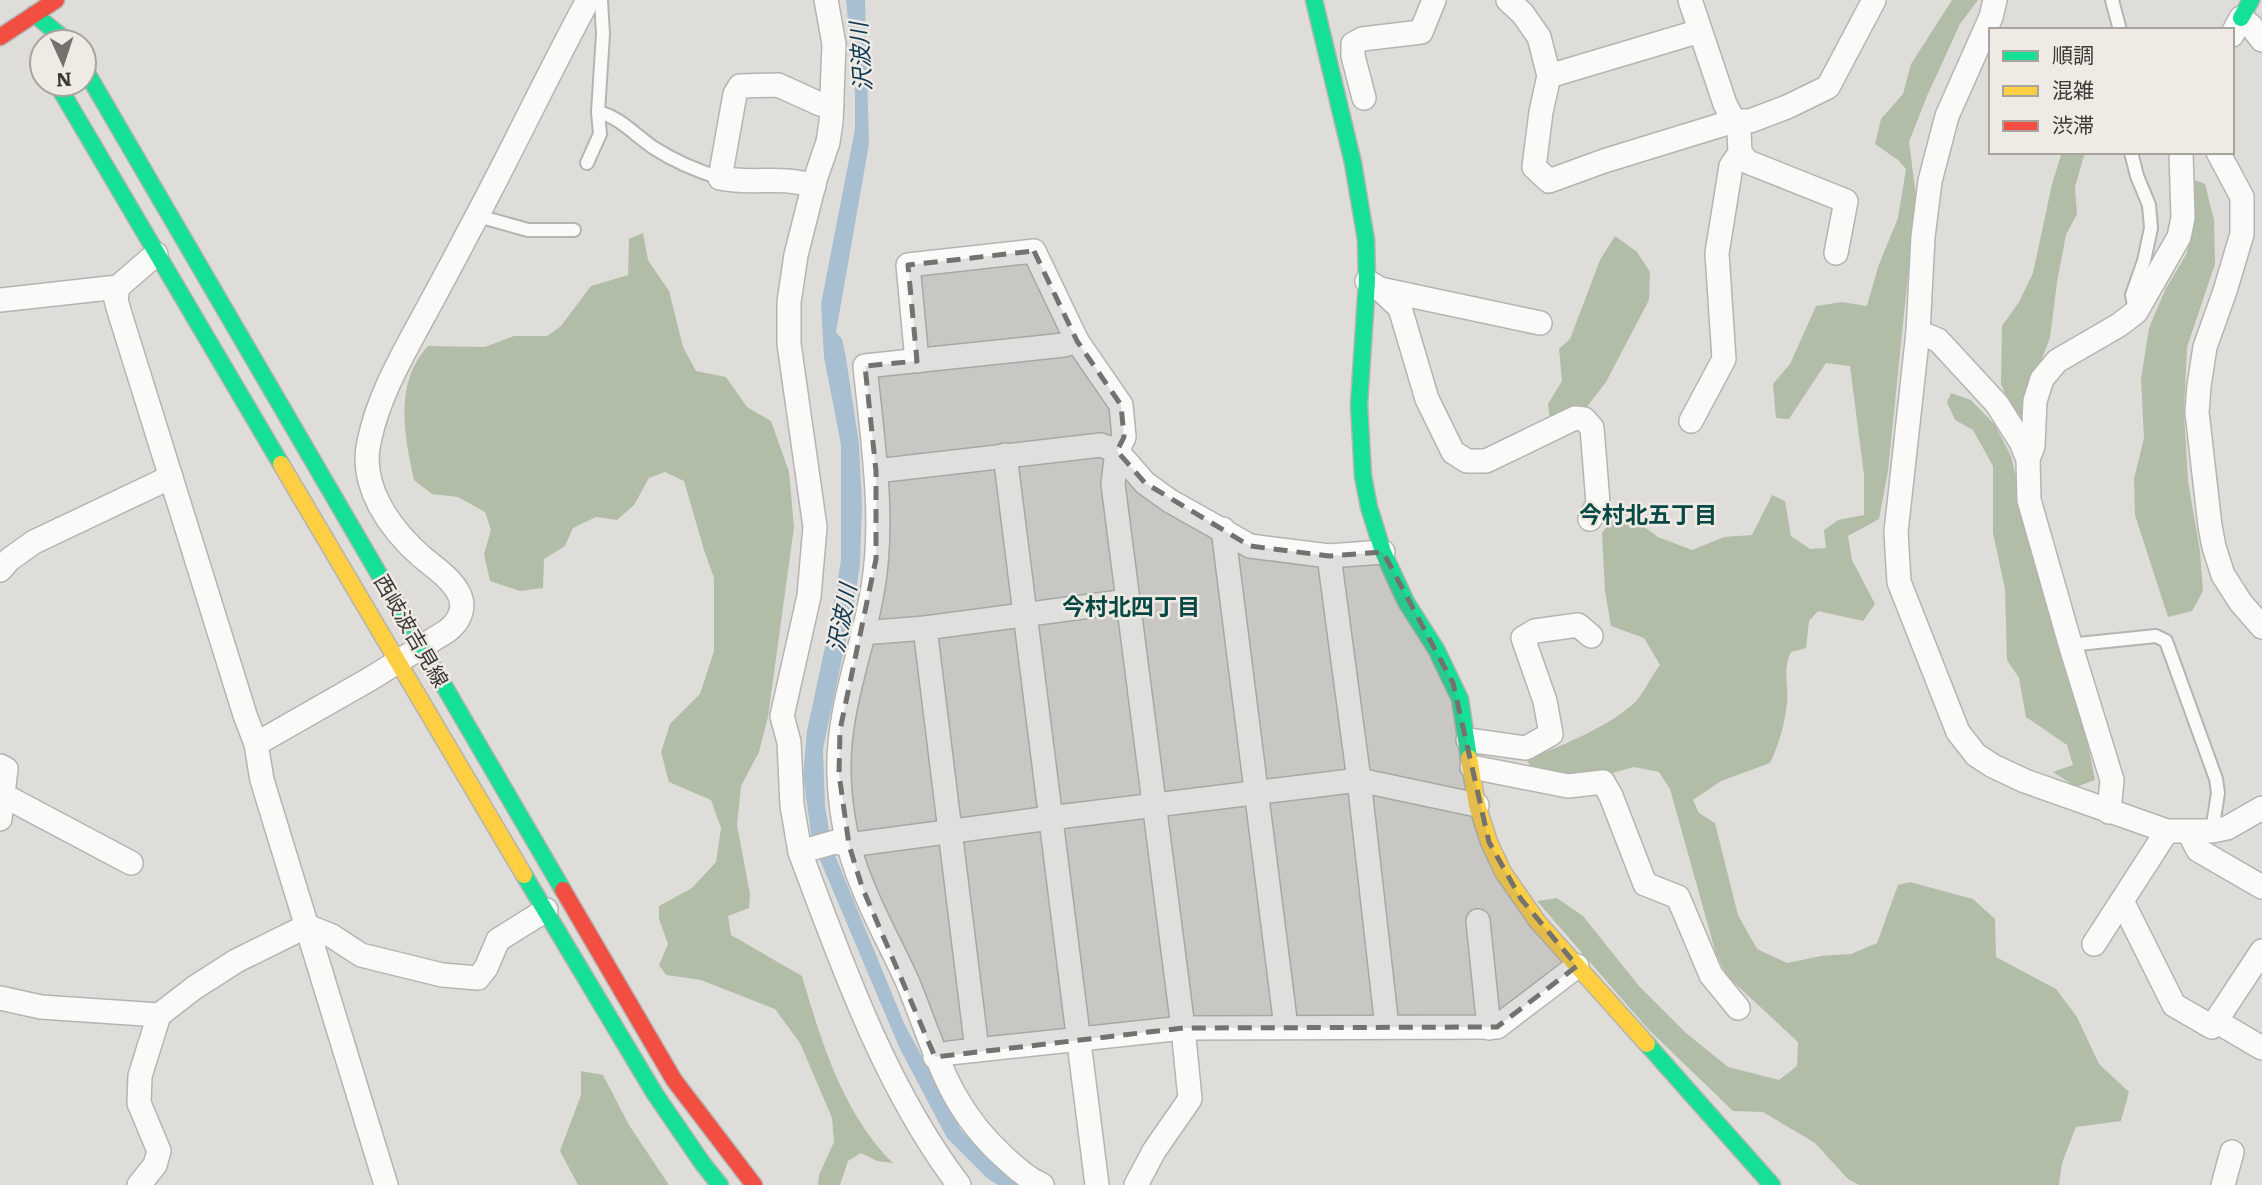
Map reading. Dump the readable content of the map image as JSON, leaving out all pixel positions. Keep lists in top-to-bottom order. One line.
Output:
{"streets":{"main road":["西岐波吉見線"]},"districts":["今村北五丁目","今村北四丁目"],"water":["沢波川"],"legend":["順調","混雑","渋滞"],"north":"bottom"}
